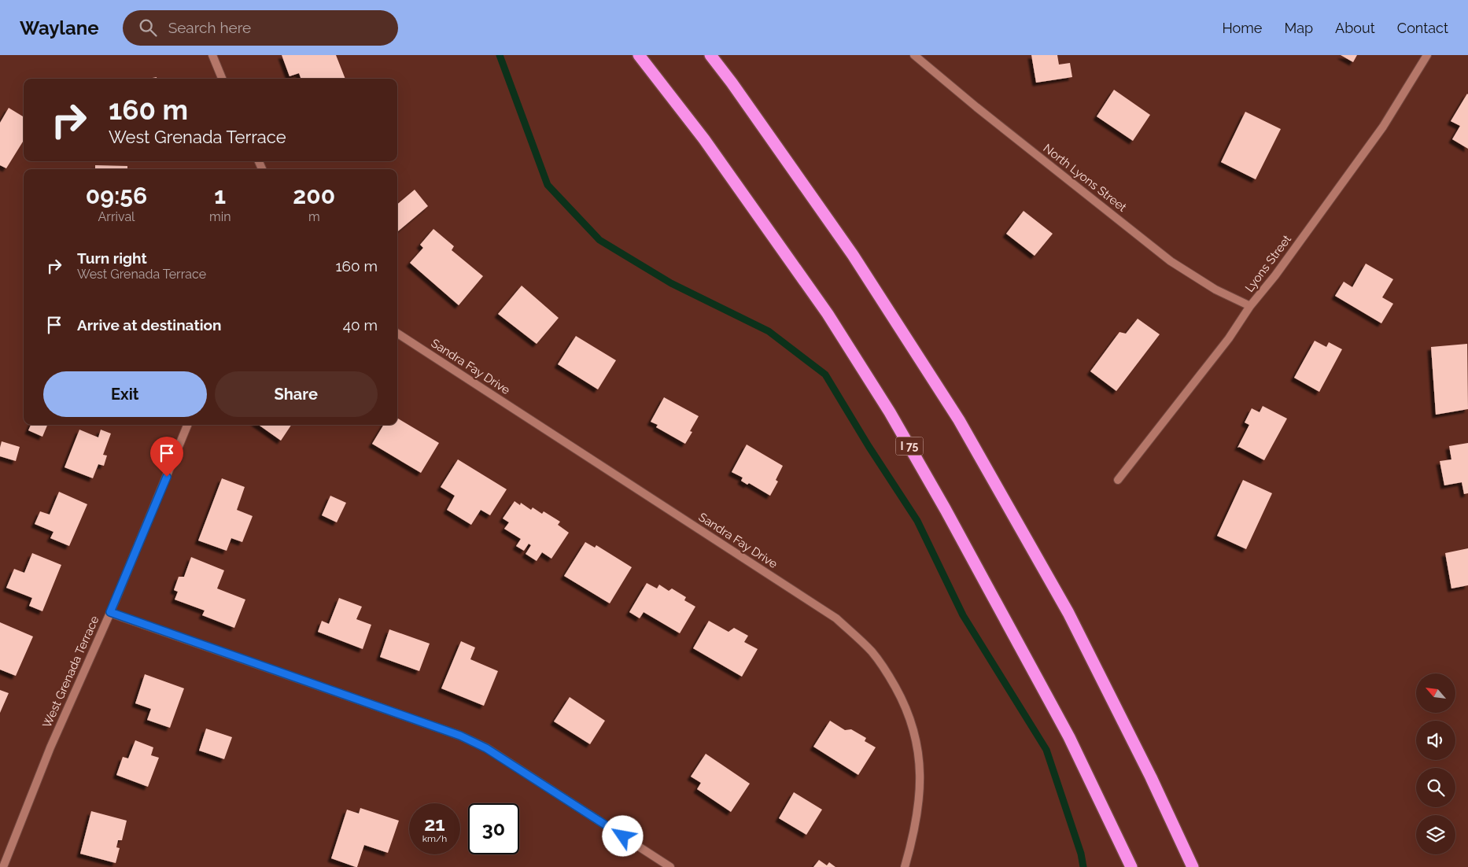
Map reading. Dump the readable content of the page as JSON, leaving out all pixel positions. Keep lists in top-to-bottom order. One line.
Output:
{"streets":{"highway":["I 75"],"street":["North Lyons Street","Lyons Street","Sandra Fay Drive","West Grenada Terrace"]},"crossings":[["North Lyons Street","Lyons Street"]],"north":"top left","page":{"header":"Waylane","search":"Search here","nav":["Home","Map","About","Contact"],"turn":["160 m","West Grenada Terrace"],"eta":["09:56","Arrival","1","min","200","m"],"list":[{"name":"Turn right","note":"West Grenada Terrace","value":"160 m"},{"name":"Arrive at destination","value":"40 m"}],"buttons":["Exit","Share"],"speed":"21 km/h","limit":"30"}}
